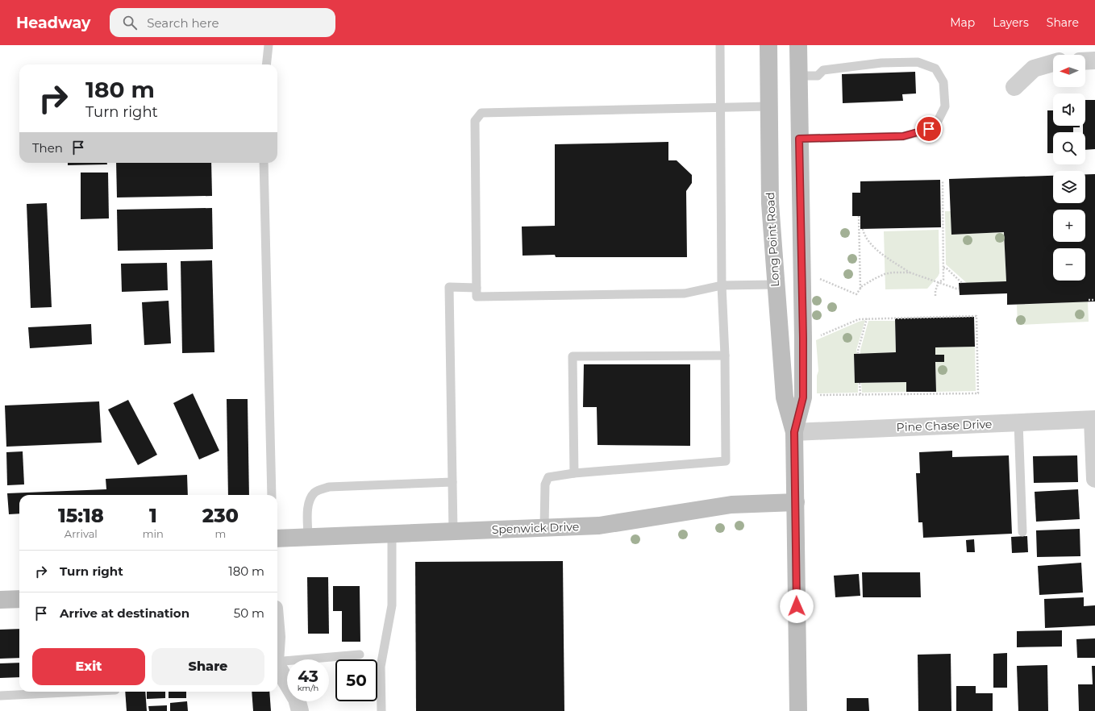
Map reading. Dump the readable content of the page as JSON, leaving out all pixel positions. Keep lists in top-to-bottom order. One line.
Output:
{"streets":{"main road":["Long Point Road","Spenwick Drive"],"street":["Pine Chase Drive"]},"crossings":[["Long Point Road","Pine Chase Drive"],["Long Point Road","Spenwick Drive"]],"north":"left","page":{"header":"Headway","search":"Search here","nav":["Map","Layers","Share"],"map_buttons":["+","−"],"turn":["180 m","Turn right"],"then":"Then","eta":["15:18","Arrival","1","min","230","m"],"list":[{"name":"Turn right","value":"180 m"},{"name":"Arrive at destination","value":"50 m"}],"buttons":["Exit","Share"],"speed":"43 km/h","limit":"50"}}
